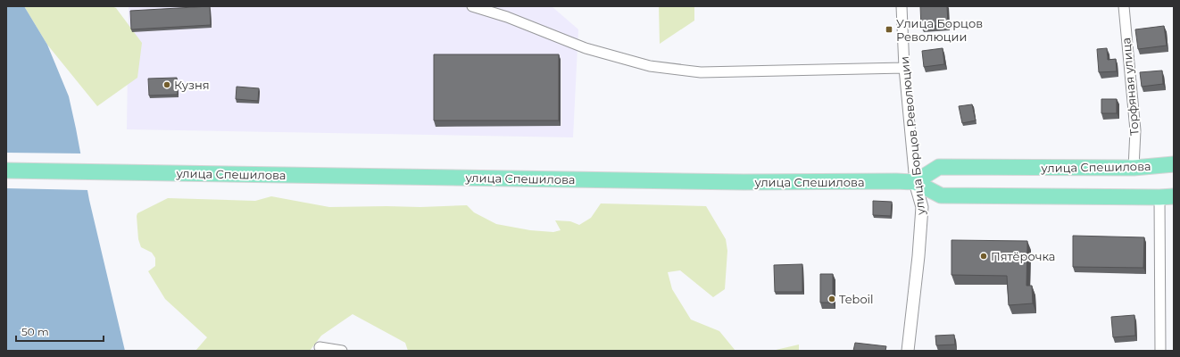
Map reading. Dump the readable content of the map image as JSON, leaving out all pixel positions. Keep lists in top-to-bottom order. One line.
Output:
{"streets":{"main road":["улица Спешилова"],"street":["Торфяная улица","улица Борцов Революции"]},"crossings":[["Торфяная улица","улица Спешилова"],["улица Борцов Революции","улица Спешилова"]],"places":{"transit":["Улица Борцов Революции"],"other":["Кузня","Пятёрочка","Teboil"]},"scale_bar":"50 m"}
